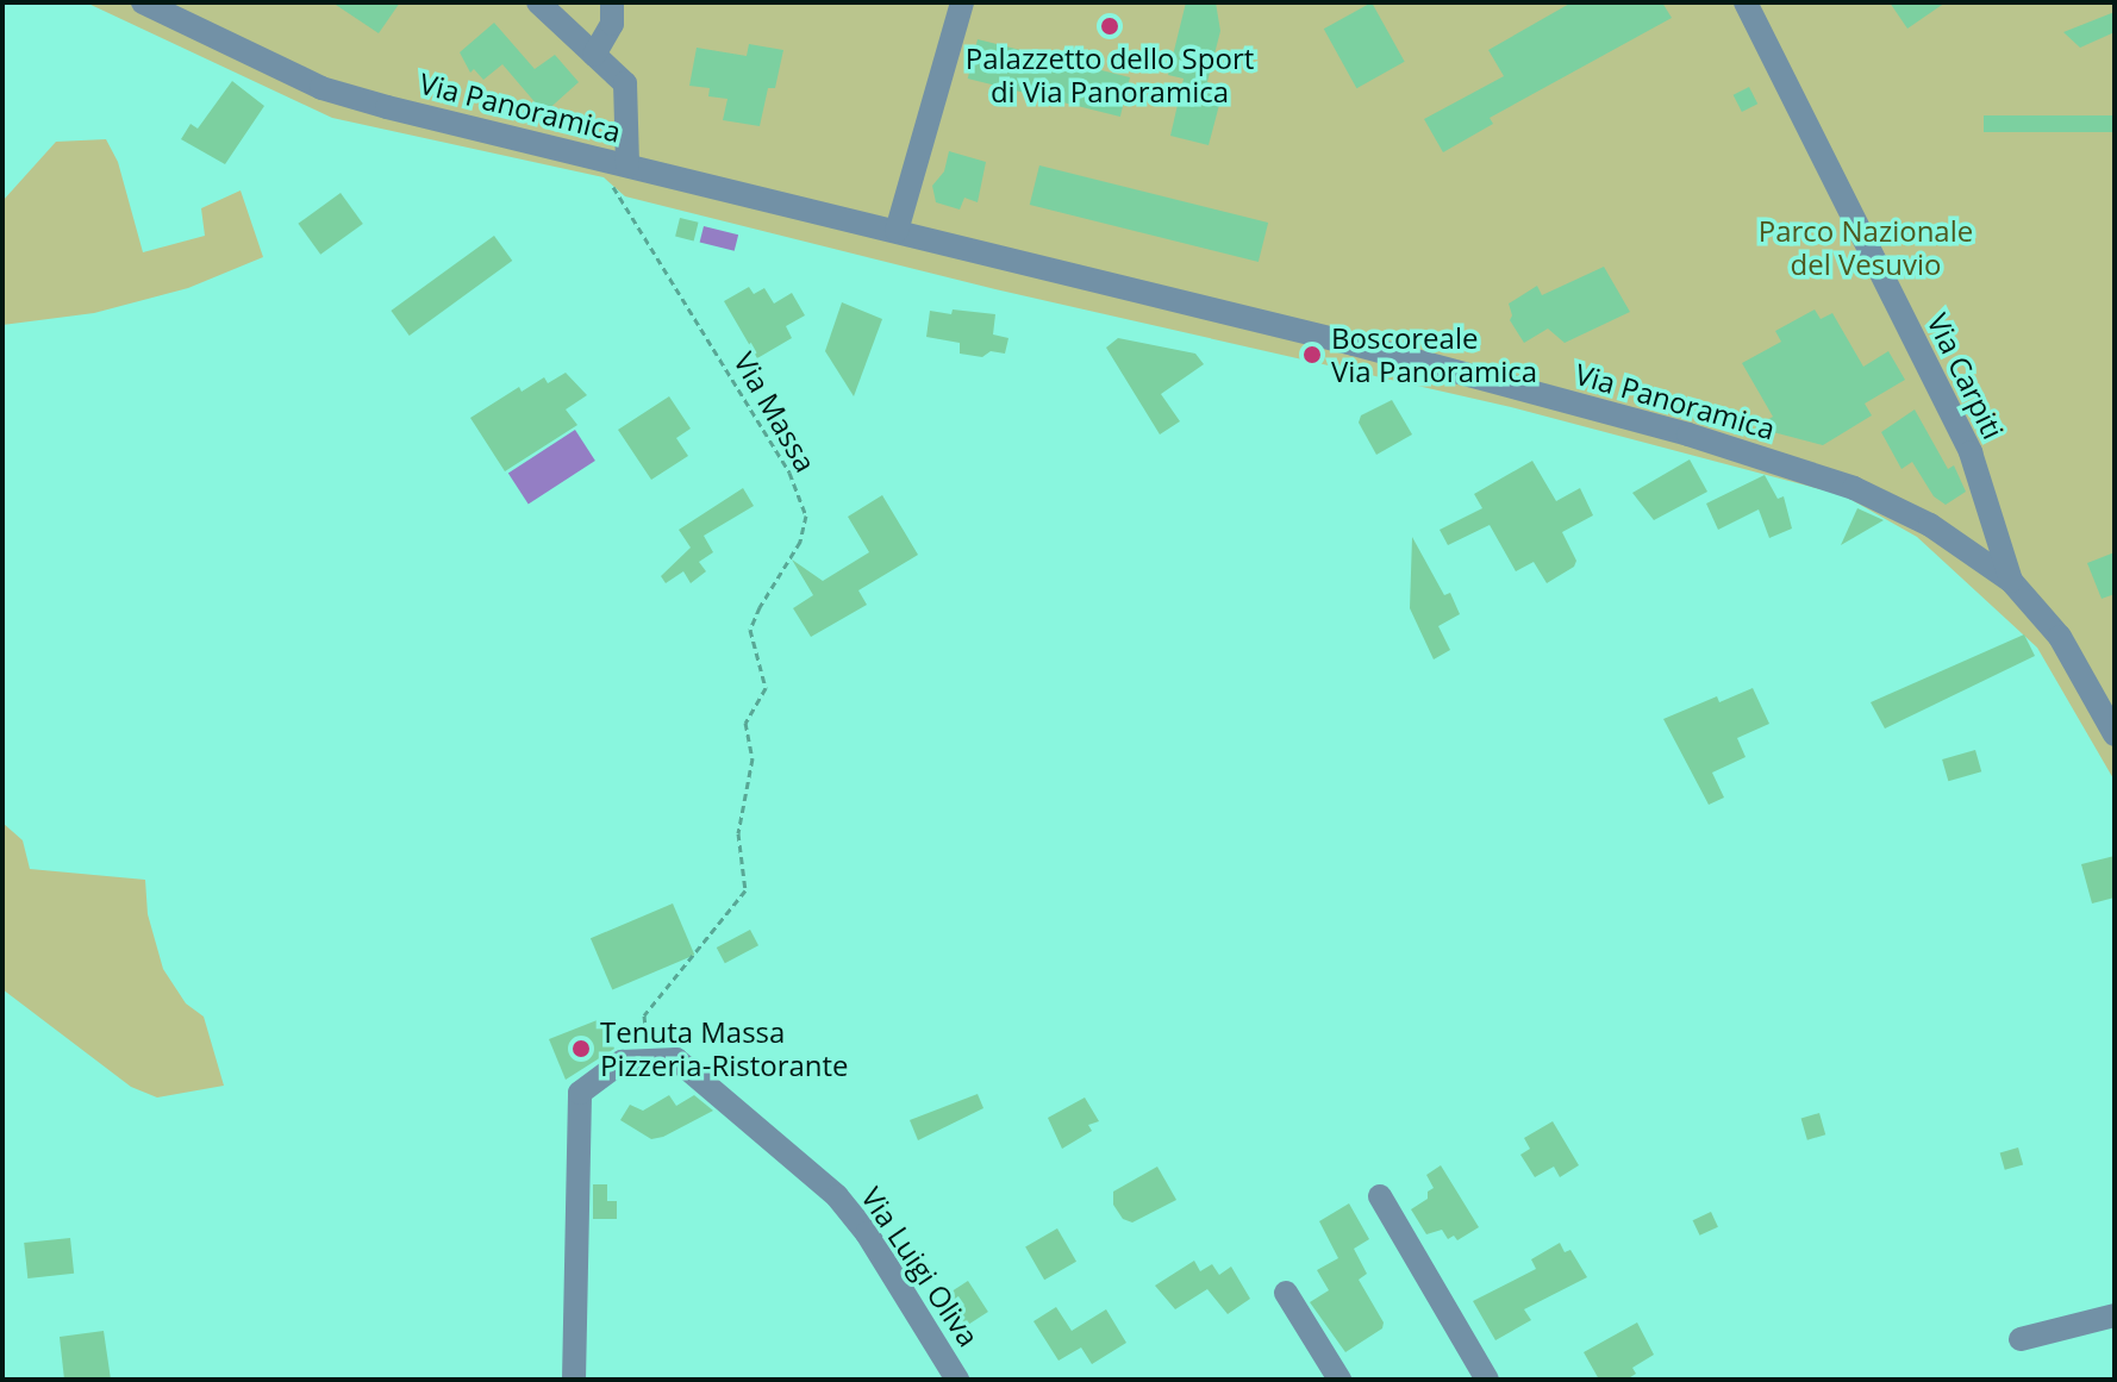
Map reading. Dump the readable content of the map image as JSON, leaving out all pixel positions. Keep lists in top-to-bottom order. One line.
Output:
{"streets":{"street":["Via Panoramica","Via Carpiti","Via Luigi Oliva"],"path":["Via Massa"]},"crossings":[["Via Panoramica","Via Carpiti"],["Via Panoramica","Via Massa"],["Via Massa","Via Luigi Oliva"]],"parks":["Parco Nazionale del Vesuvio"],"places":["Palazzetto dello Sport di Via Panoramica","Boscoreale Via Panoramica","Tenuta Massa Pizzeria-Ristorante"]}
